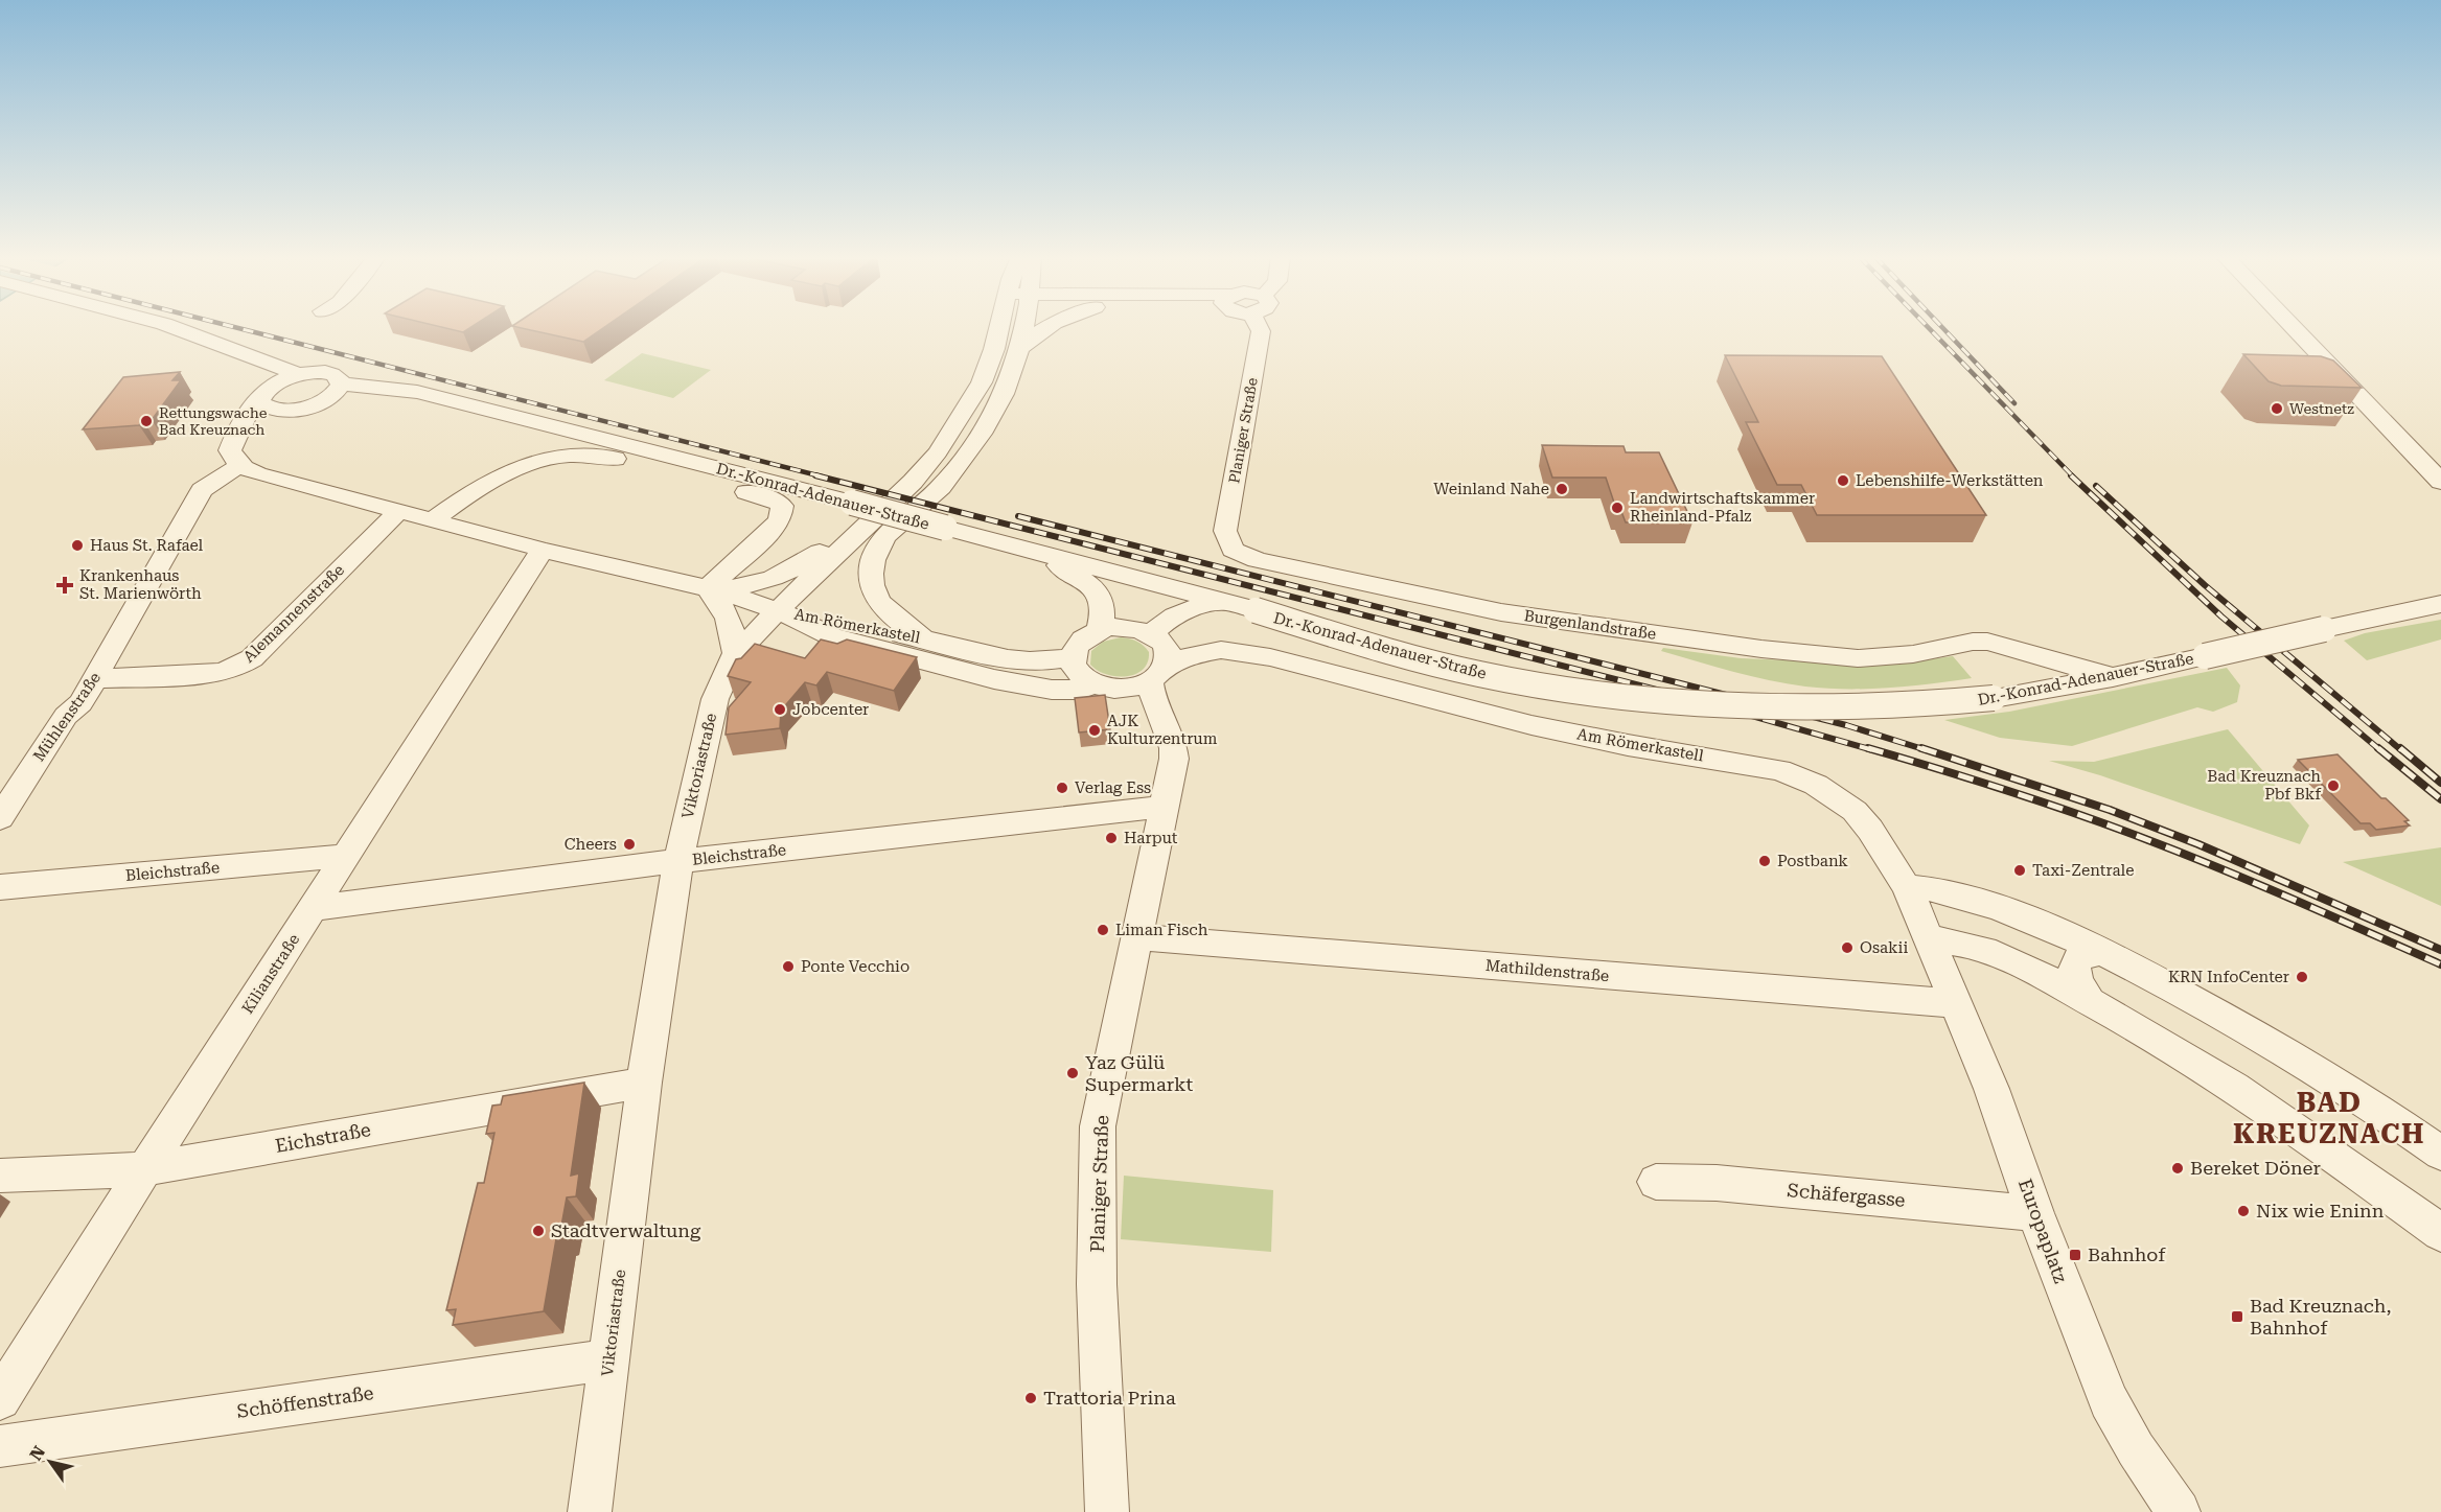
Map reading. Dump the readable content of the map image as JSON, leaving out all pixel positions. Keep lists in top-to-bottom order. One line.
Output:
{"streets":{"street":["Planiger Straße","Dr.-Konrad-Adenauer-Straße","Alemannenstraße","Burgenlandstraße","Am Römerkastell","Mühlenstraße","Viktoriastraße","Bleichstraße","Mathildenstraße","Kilianstraße","Eichstraße","Schäfergasse","Europaplatz","Schöffenstraße"]},"crossings":[["Planiger Straße","Dr.-Konrad-Adenauer-Straße"],["Planiger Straße","Burgenlandstraße"],["Planiger Straße","Am Römerkastell"],["Planiger Straße","Bleichstraße"],["Planiger Straße","Mathildenstraße"],["Dr.-Konrad-Adenauer-Straße","Burgenlandstraße"],["Dr.-Konrad-Adenauer-Straße","Am Römerkastell"],["Alemannenstraße","Mühlenstraße"],["Am Römerkastell","Viktoriastraße"],["Am Römerkastell","Europaplatz"],["Viktoriastraße","Bleichstraße"],["Viktoriastraße","Eichstraße"],["Viktoriastraße","Schöffenstraße"],["Bleichstraße","Kilianstraße"],["Mathildenstraße","Europaplatz"],["Kilianstraße","Eichstraße"],["Schäfergasse","Europaplatz"]],"districts":["BAD KREUZNACH"],"places":{"other":["Westnetz","Rettungswache Bad Kreuznach","Lebenshilfe-Werkstätten","Weinland Nahe","Landwirtschaftskammer Rheinland-Pfalz","Haus St. Rafael","Jobcenter","AJK Kulturzentrum","Bad Kreuznach Pbf Bkf","Verlag Ess","Harput","Cheers","Postbank","Taxi-Zentrale","Liman Fisch","Osakii","Ponte Vecchio","KRN InfoCenter","Yaz Gülü Supermarkt","Bereket Döner","Nix wie Eninn","Stadtverwaltung","Trattoria Prina"],"health":["Krankenhaus St. Marienwörth"],"transit":["Bahnhof","Bad Kreuznach, Bahnhof"]},"north":"top left"}
